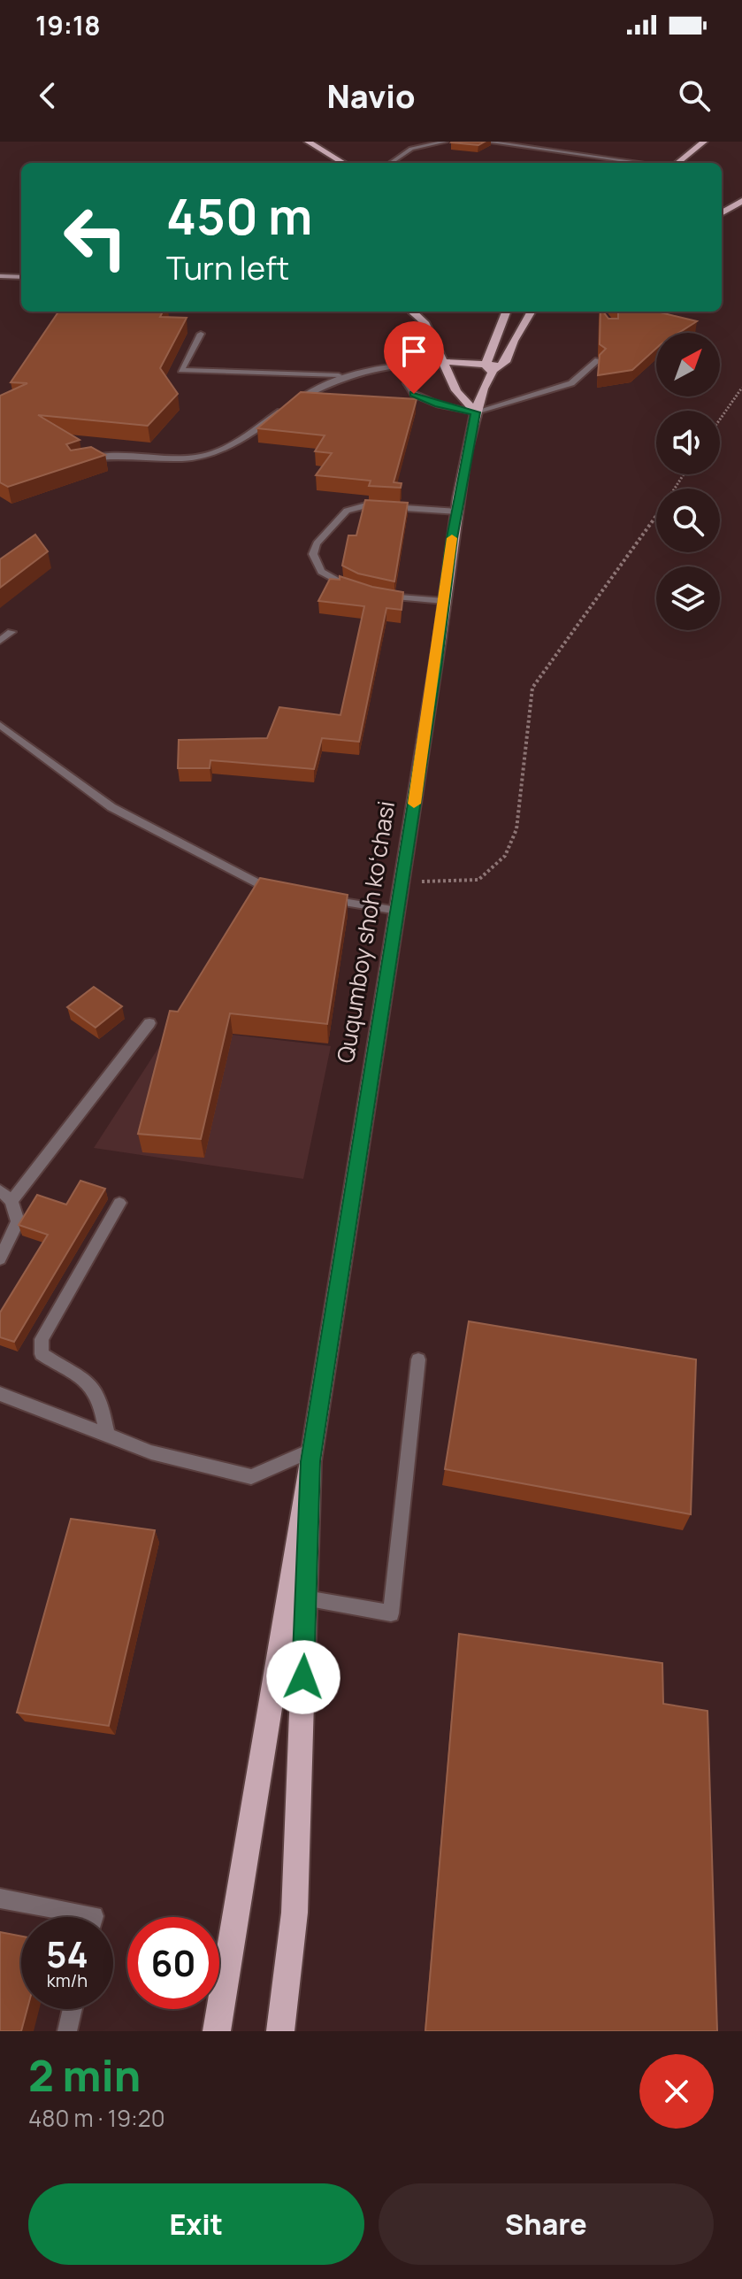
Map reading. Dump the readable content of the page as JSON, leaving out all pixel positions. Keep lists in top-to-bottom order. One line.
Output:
{"streets":{"main road":["Ququmboy shoh koʻchasi"]},"north":"top right","page":{"status":"19:18","header":"Navio","turn":["450 m","Turn left"],"speed":"54 km/h","limit":"60","heading":["2 min","480 m · 19:20"],"buttons":["Exit","Share"]}}
